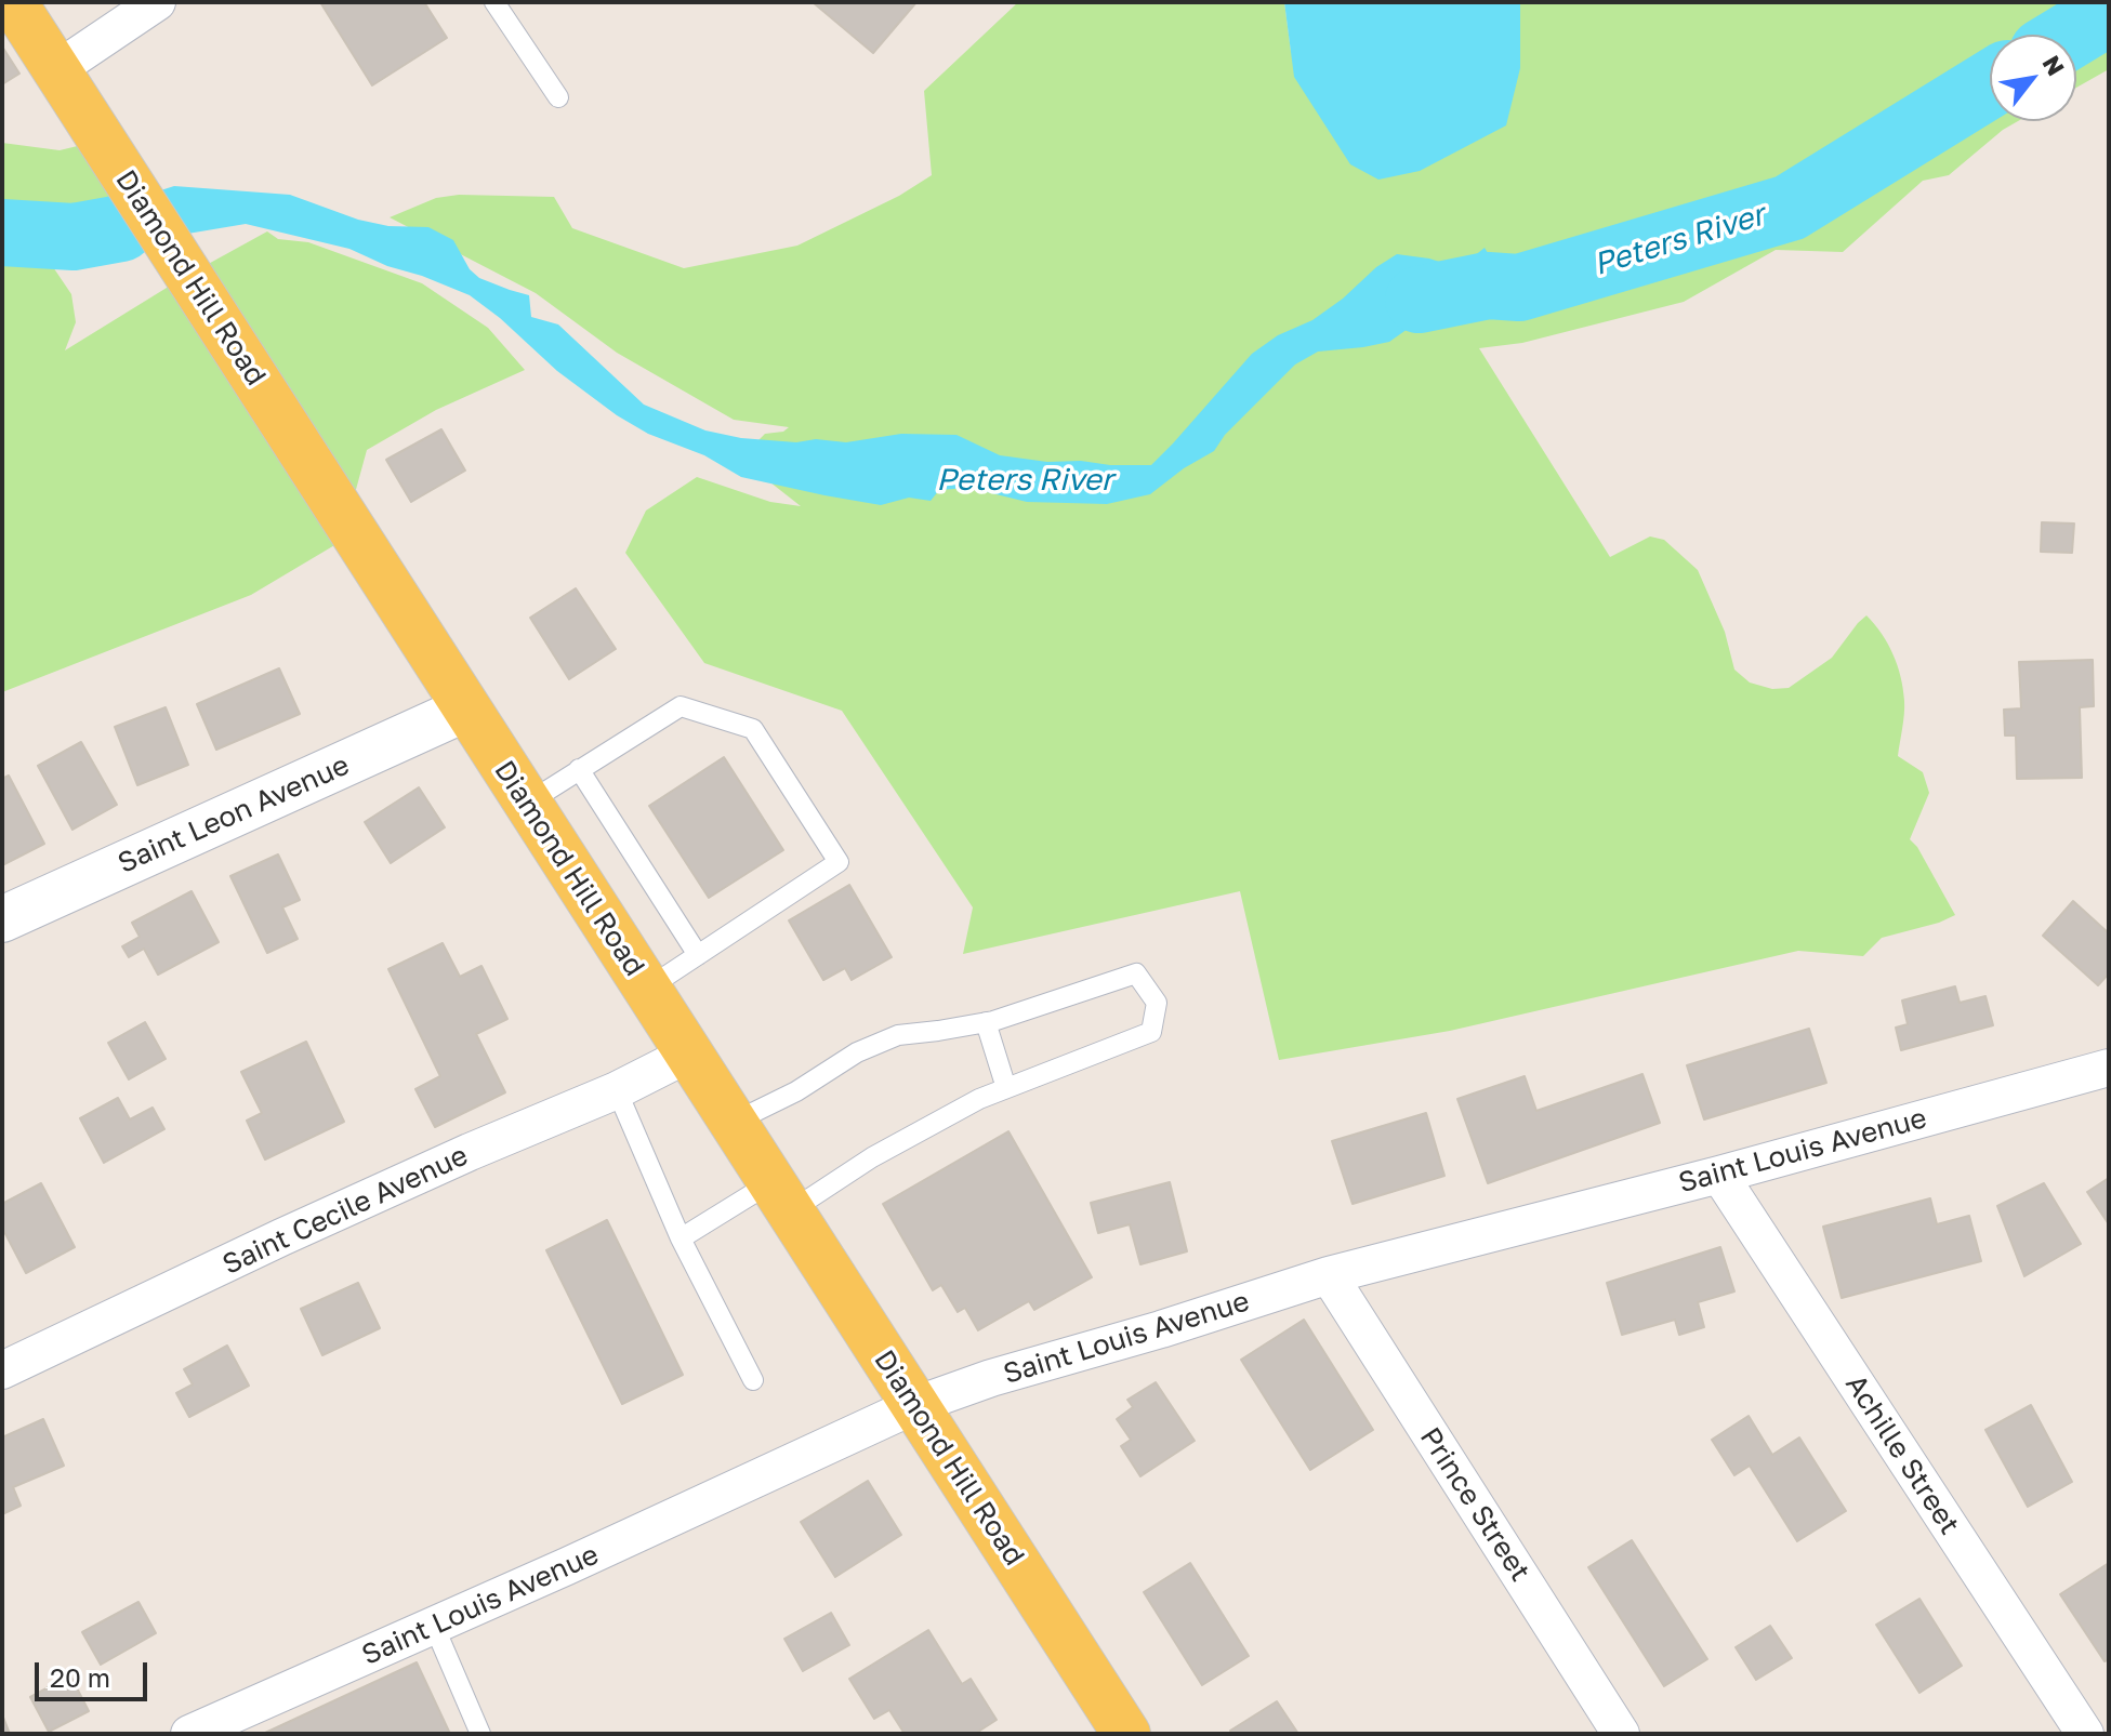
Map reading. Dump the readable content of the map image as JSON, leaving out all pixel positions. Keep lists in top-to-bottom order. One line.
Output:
{"streets":{"main road":["Diamond Hill Road"],"street":["Saint Leon Avenue","Saint Louis Avenue","Saint Cecile Avenue","Achille Street","Prince Street"]},"crossings":[["Diamond Hill Road","Saint Leon Avenue"],["Diamond Hill Road","Saint Louis Avenue"],["Diamond Hill Road","Saint Cecile Avenue"],["Saint Louis Avenue","Achille Street"],["Saint Louis Avenue","Prince Street"]],"water":["Peters River"],"scale_bar":"20 m","north":"top right"}
